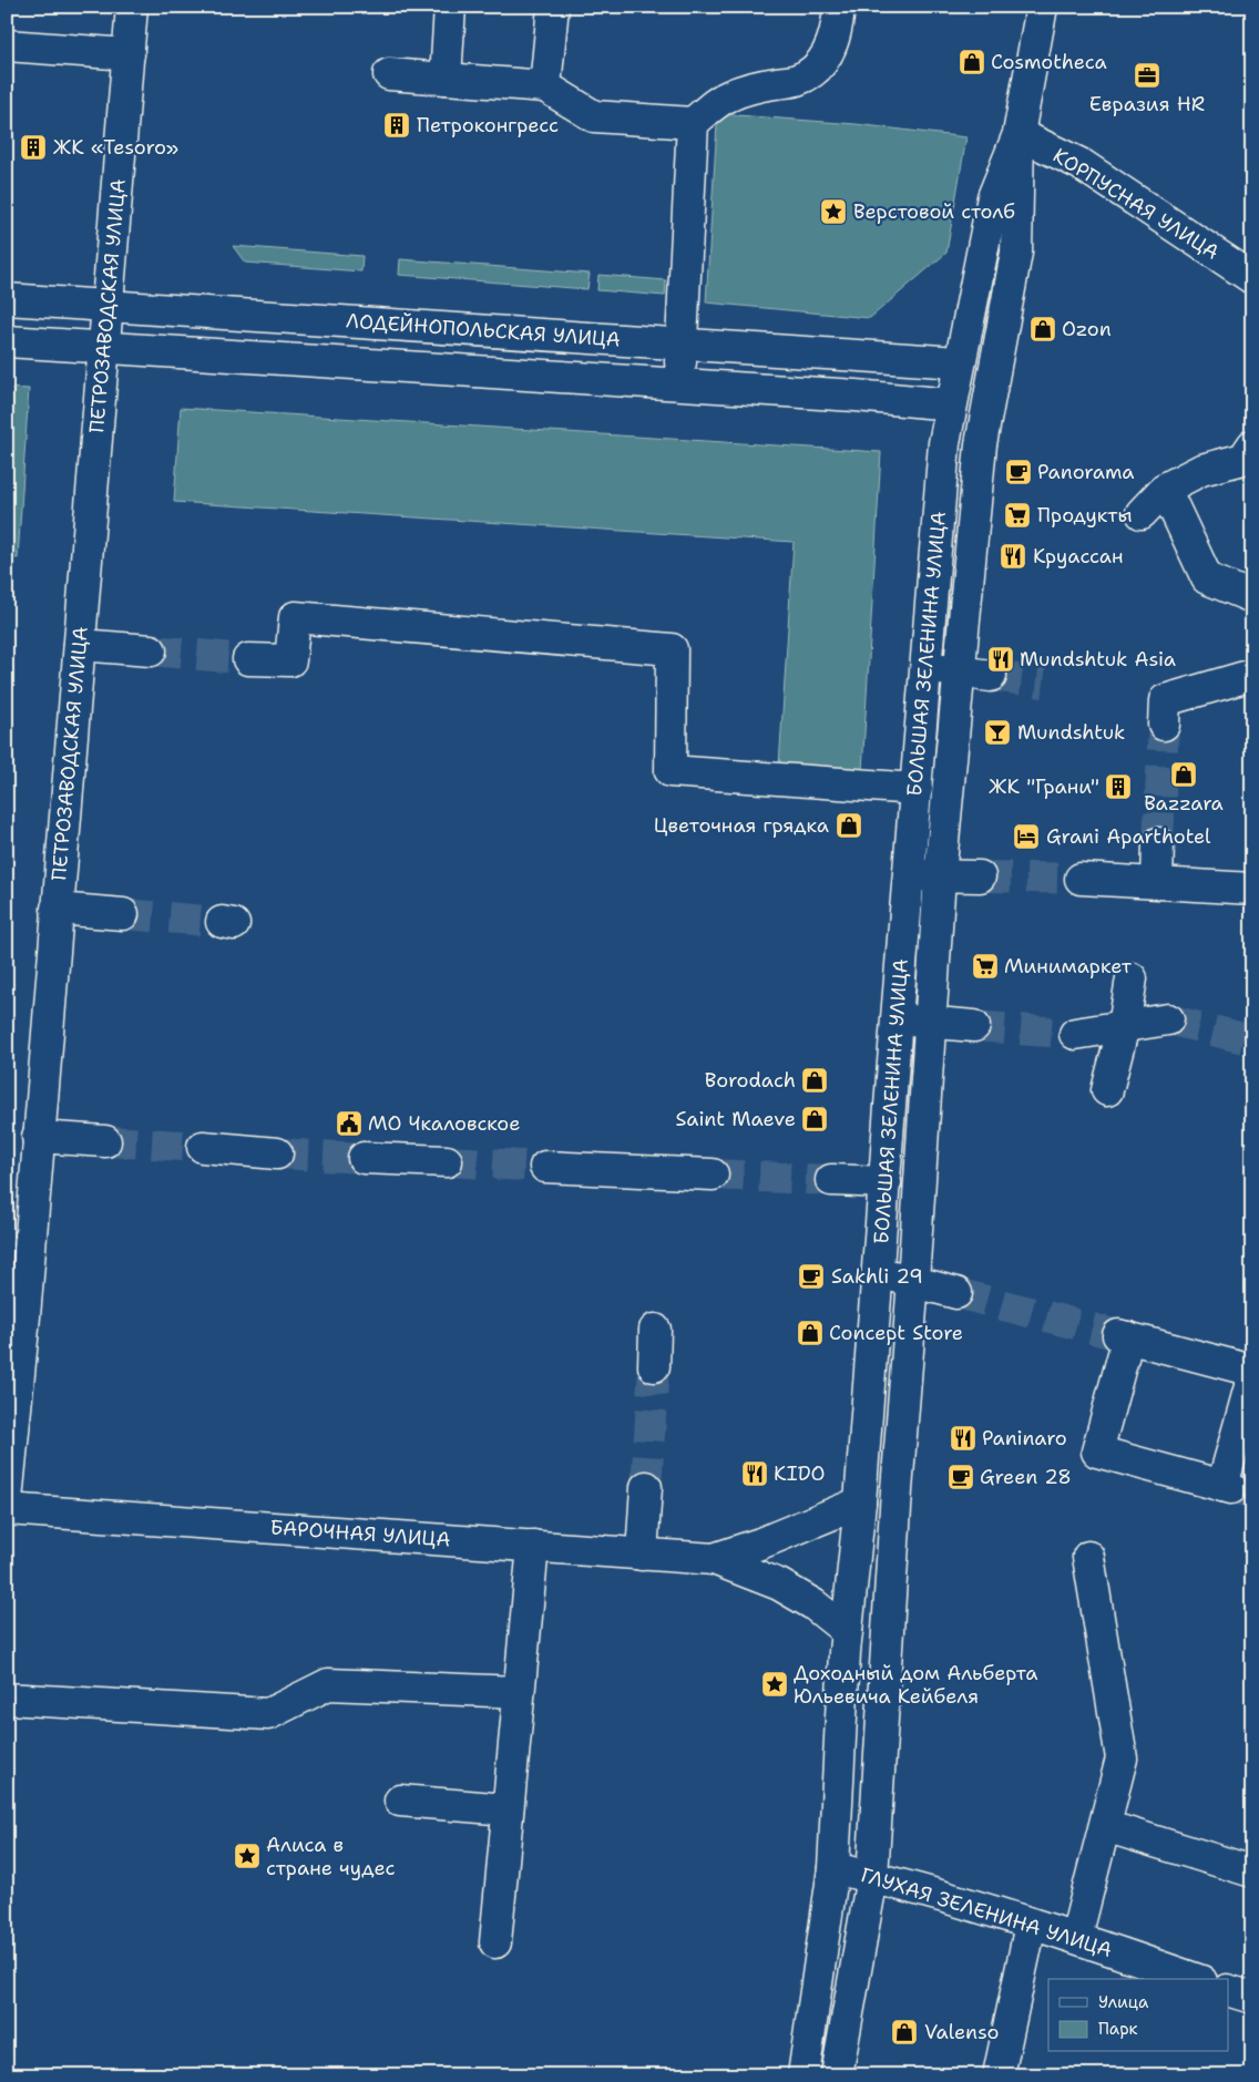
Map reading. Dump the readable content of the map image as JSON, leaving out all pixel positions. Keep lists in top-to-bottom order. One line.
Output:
{"streets":{"street":["КОРПУСНАЯ УЛИЦА","ПЕТРОЗАВОДСКАЯ УЛИЦА","ЛОДЕЙНОПОЛЬСКАЯ УЛИЦА","БОЛЬШАЯ ЗЕЛЕНИНА УЛИЦА","БАРОЧНАЯ УЛИЦА","ГЛУХАЯ ЗЕЛЕНИНА УЛИЦА"]},"crossings":[["КОРПУСНАЯ УЛИЦА","БОЛЬШАЯ ЗЕЛЕНИНА УЛИЦА"],["ПЕТРОЗАВОДСКАЯ УЛИЦА","ЛОДЕЙНОПОЛЬСКАЯ УЛИЦА"],["ЛОДЕЙНОПОЛЬСКАЯ УЛИЦА","БОЛЬШАЯ ЗЕЛЕНИНА УЛИЦА"],["БОЛЬШАЯ ЗЕЛЕНИНА УЛИЦА","БАРОЧНАЯ УЛИЦА"],["БОЛЬШАЯ ЗЕЛЕНИНА УЛИЦА","ГЛУХАЯ ЗЕЛЕНИНА УЛИЦА"]],"places":{"shop":["Cosmotheca","Ozon","Bazzara","Цветочная грядка","Borodach","Saint Maeve","Concept Store","Valenso"],"office":["Евразия HR"],"building":["Петроконгресс","ЖК «Tesoro»","ЖК \"Грани\""],"place":["Верстовой столб","Доходный дом Альберта Юльевича Кейбеля","Алиса в стране чудес"],"cafe":["Panorama","Sakhli 29","Green 28"],"supermarket":["Продукты","Минимаркет"],"restaurant":["Круассан","Mundshtuk Asia","Paninaro","KIDO"],"bar":["Mundshtuk"],"hotel":["Grani Aparthotel"],"public building":["МО Чкаловское"]},"legend":["Улица","Парк"]}
